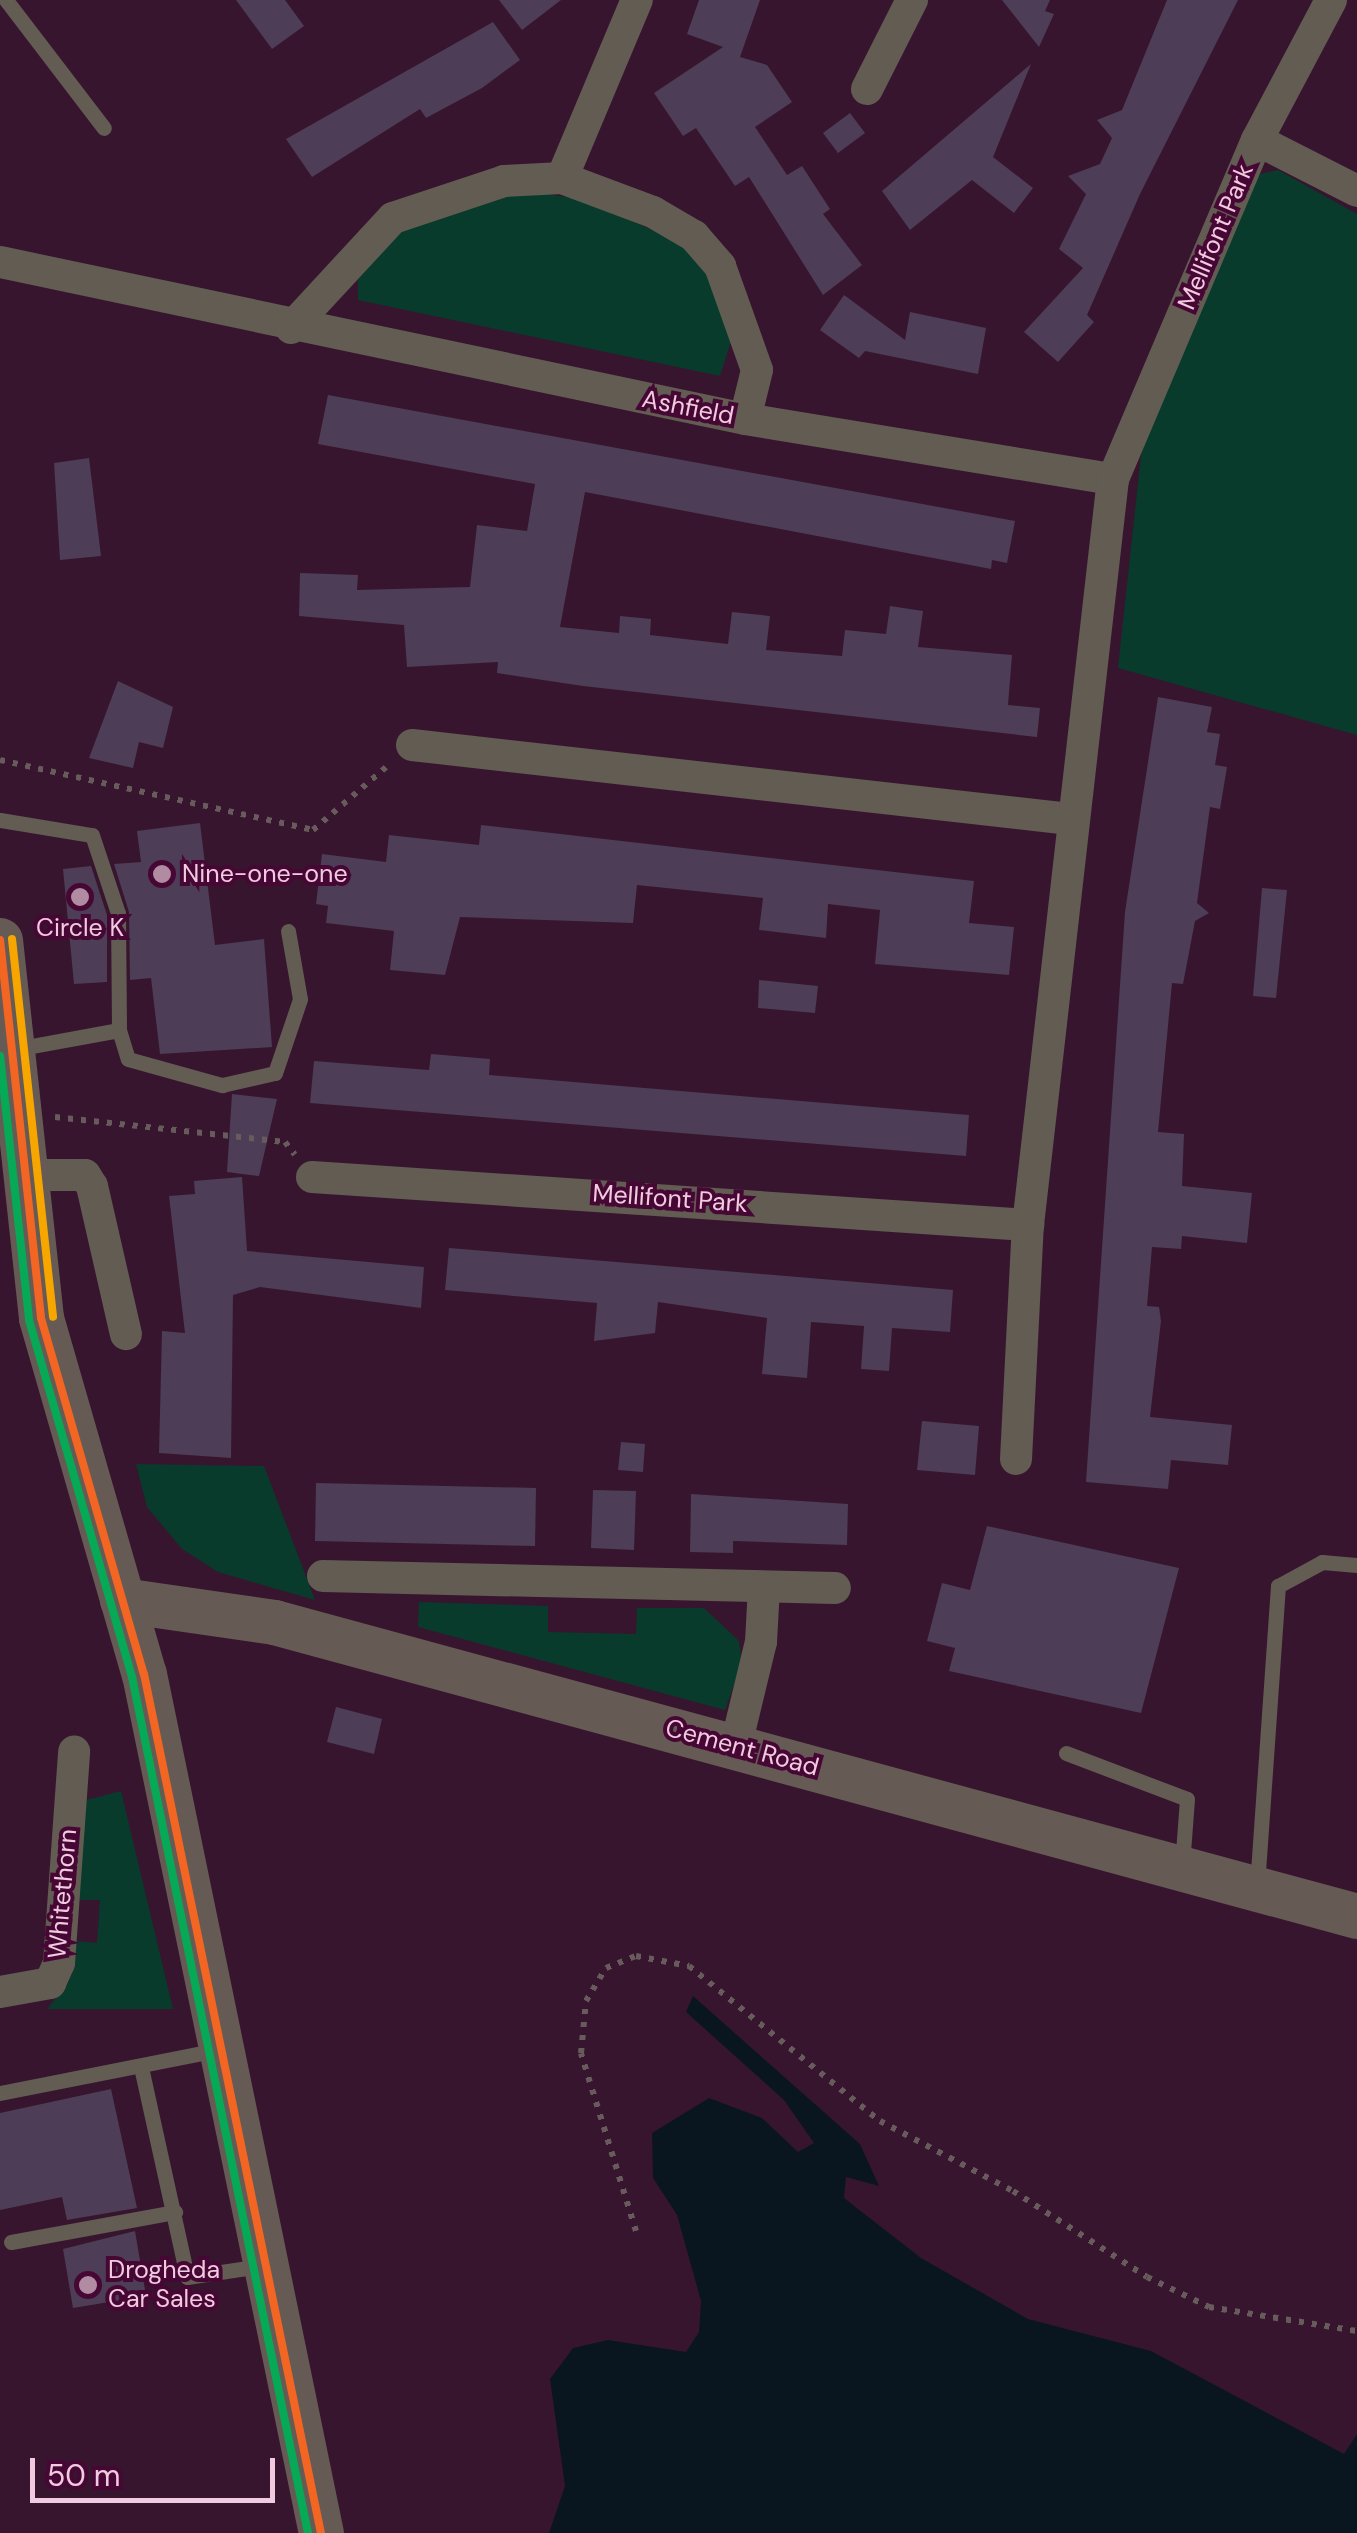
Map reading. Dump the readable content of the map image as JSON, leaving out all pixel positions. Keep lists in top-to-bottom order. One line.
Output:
{"streets":{"main road":["Cement Road"],"street":["Mellifont Park","Ashfield","Whitethorn"]},"places":["Nine-one-one","Circle K","Drogheda Car Sales"],"scale_bar":"50 m"}
